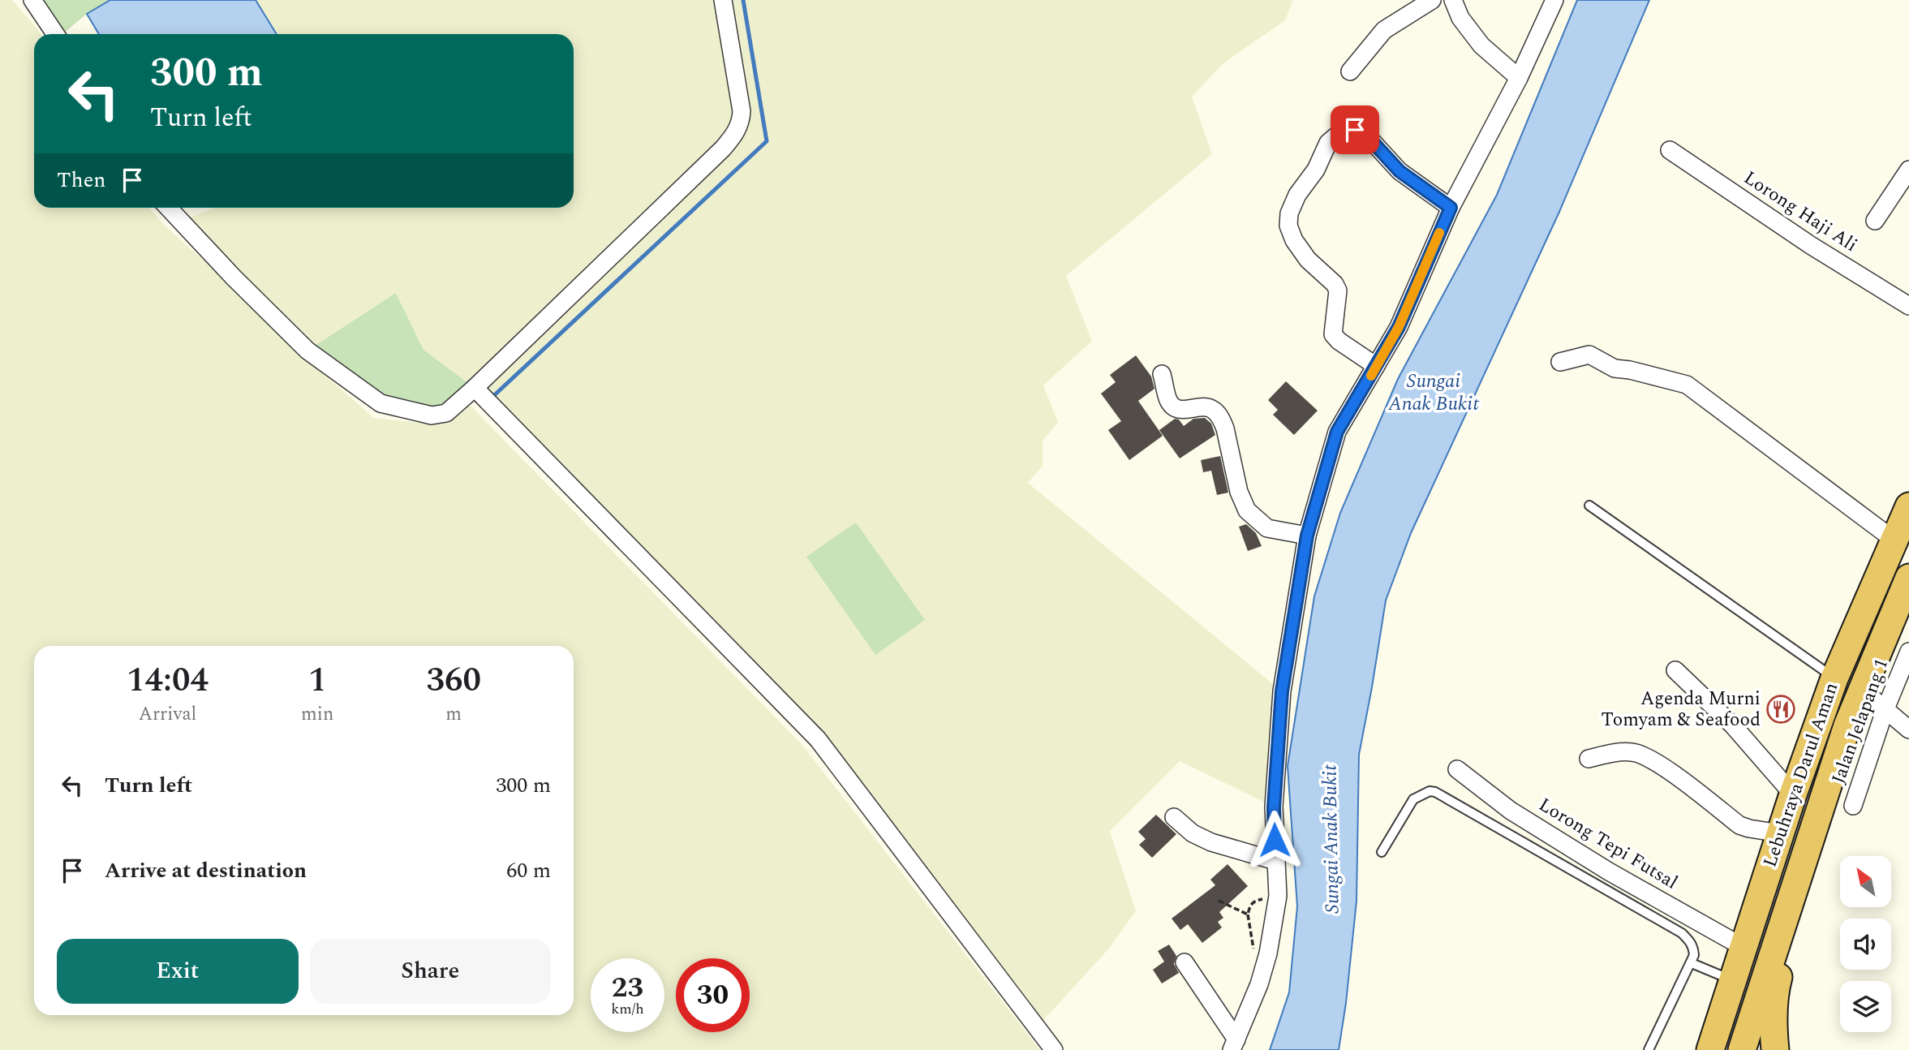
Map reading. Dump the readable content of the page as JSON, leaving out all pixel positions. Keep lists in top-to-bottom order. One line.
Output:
{"streets":{"highway":["Lebuhraya Darul Aman"],"street":["Lorong Haji Ali","Jalan Jelapang 1","Lorong Tepi Futsal"]},"crossings":[["Lebuhraya Darul Aman","Lorong Tepi Futsal"]],"water":["Sungai Anak Bukit"],"places":{"restaurant":["Agenda Murni Tomyam & Seafood"]},"north":"top left","page":{"turn":["300 m","Turn left"],"then":"Then","eta":["14:04","Arrival","1","min","360","m"],"list":[{"name":"Turn left","value":"300 m"},{"name":"Arrive at destination","value":"60 m"}],"buttons":["Exit","Share"],"speed":"23 km/h","limit":"30"}}
